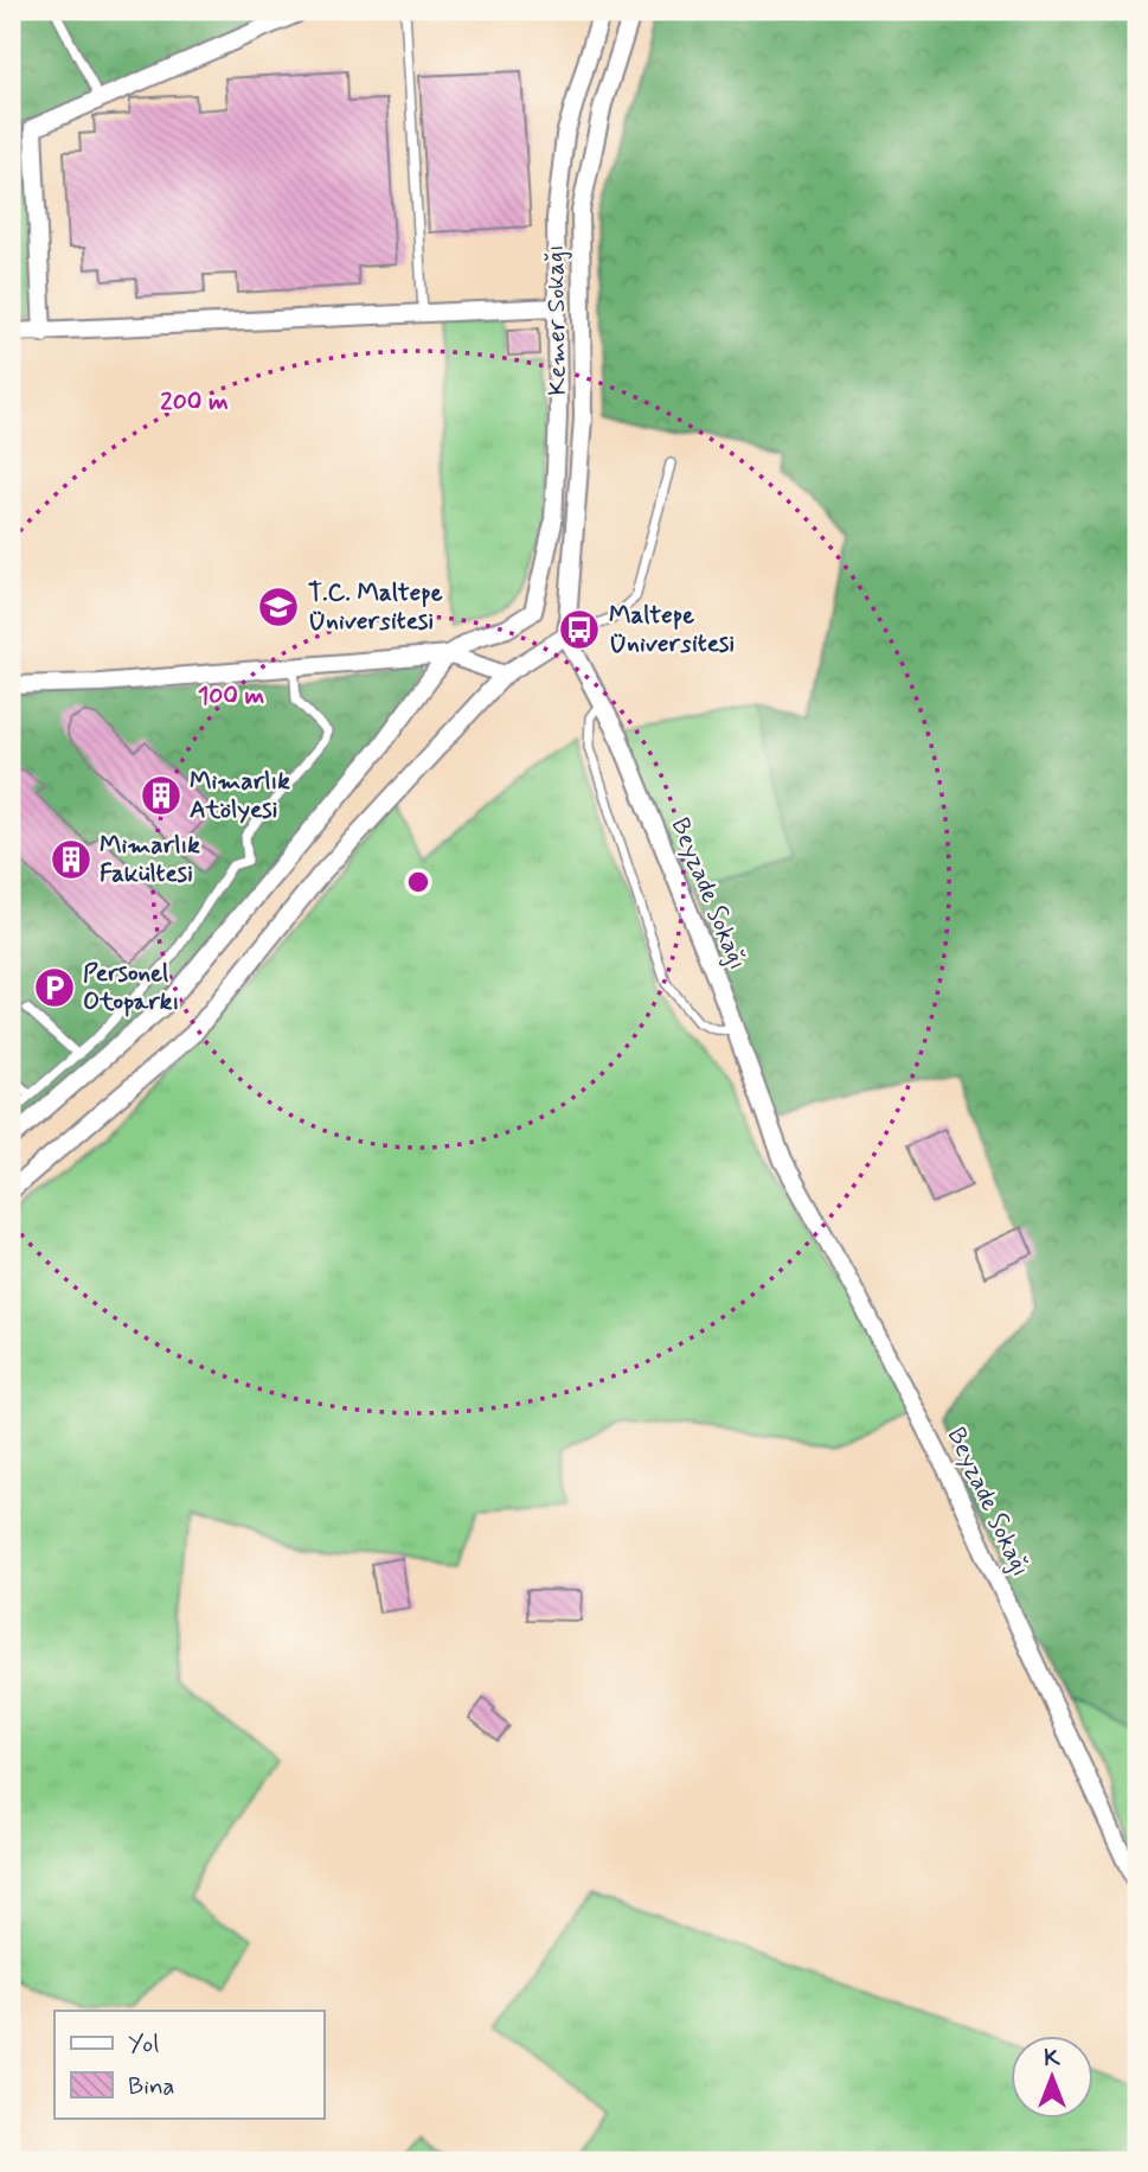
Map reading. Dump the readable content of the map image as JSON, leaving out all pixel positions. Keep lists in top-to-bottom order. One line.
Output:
{"streets":{"street":["Kemer Sokağı","Beyzade Sokağı"]},"crossings":[["Kemer Sokağı","Beyzade Sokağı"]],"places":{"school or university":["T.C. Maltepe Üniversitesi"],"bus stop":["Maltepe Üniversitesi"],"building":["Mimarlık Atölyesi","Mimarlık Fakültesi"],"parking":["Personel Otoparkı"]},"legend":["Yol","Bina"],"north":"top","rings":["200 m","100 m"]}
